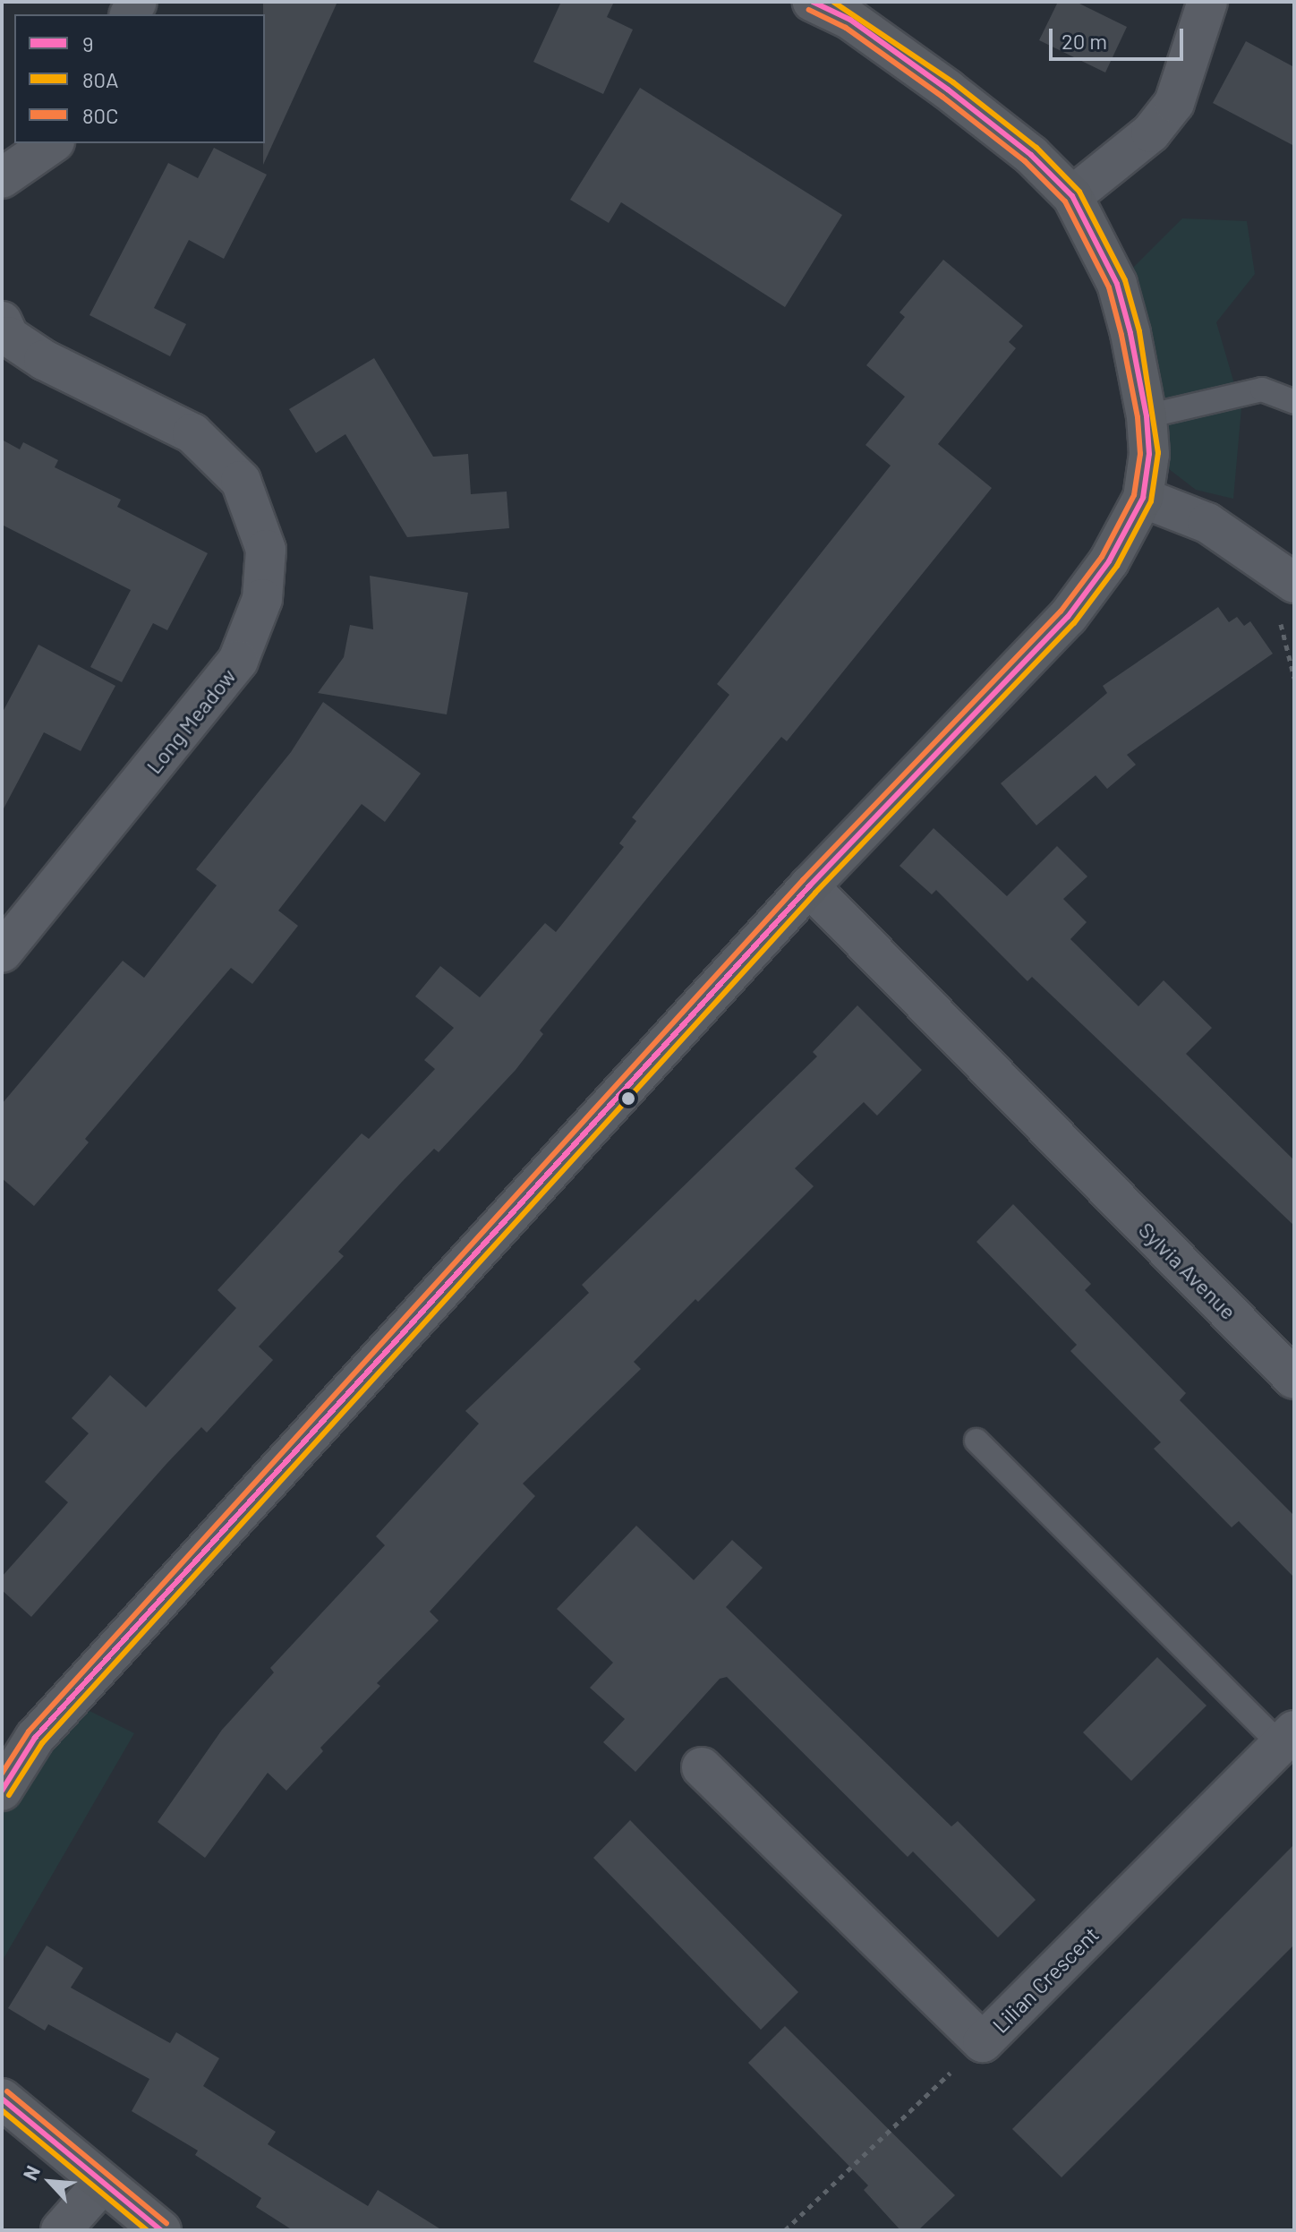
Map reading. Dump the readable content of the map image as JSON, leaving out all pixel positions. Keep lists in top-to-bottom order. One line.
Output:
{"streets":{"street":["Long Meadow","Sylvia Avenue","Lilian Crescent"]},"lines":["transit line 9","transit line 80A","transit line 80C"],"legend":["9","80A","80C"],"scale_bar":"20 m","north":"top left"}
